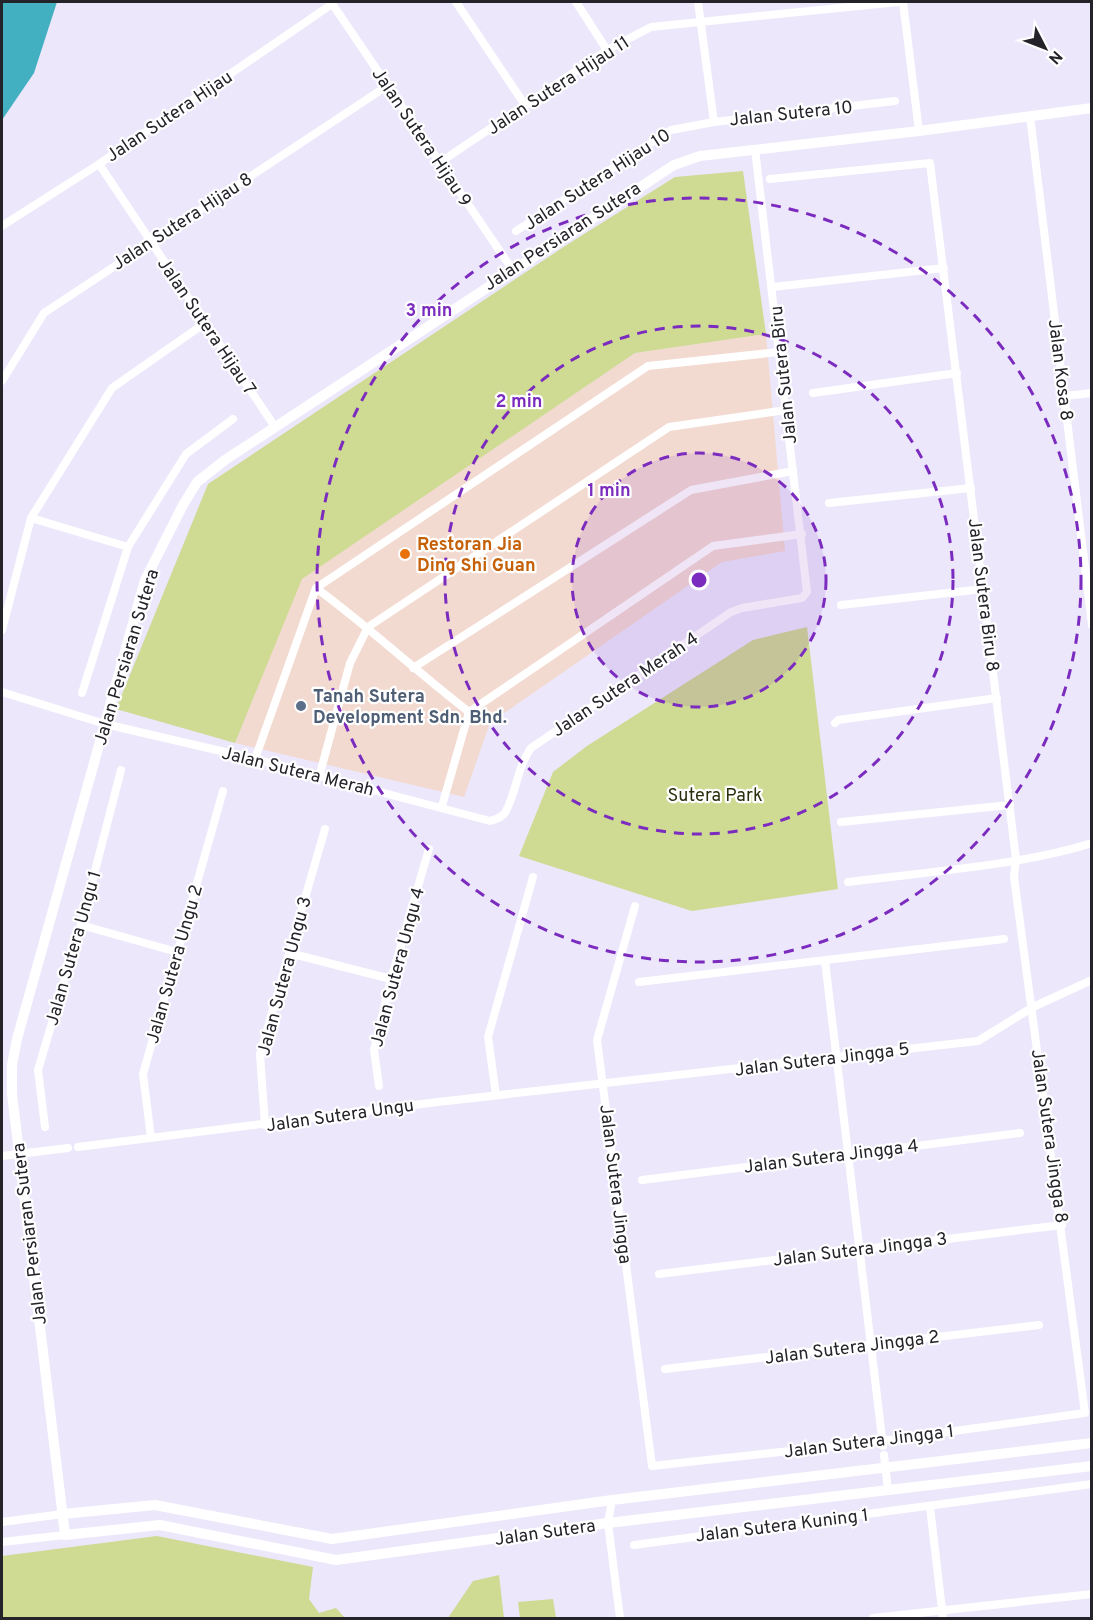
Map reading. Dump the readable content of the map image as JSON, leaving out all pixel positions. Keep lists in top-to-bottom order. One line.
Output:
{"streets":{"street":["Jalan Sutera Hijau 11","Jalan Sutera 10","Jalan Sutera Hijau","Jalan Sutera Hijau 9","Jalan Sutera Hijau 10","Jalan Sutera Hijau 8","Jalan Persiaran Sutera","Jalan Sutera Hijau 7","Jalan Kosa 8","Jalan Sutera Biru","Jalan Sutera Biru 8","Jalan Sutera Merah 4","Jalan Sutera Merah","Jalan Sutera Ungu 1","Jalan Sutera Ungu 2","Jalan Sutera Ungu 4","Jalan Sutera Ungu 3","Jalan Sutera Jingga 5","Jalan Sutera Ungu","Jalan Sutera Jingga 8","Jalan Sutera Jingga 4","Jalan Sutera Jingga","Jalan Sutera Jingga 3","Jalan Sutera Jingga 2","Jalan Sutera Jingga 1","Jalan Sutera Kuning 1","Jalan Sutera"]},"crossings":[["Jalan Sutera Hijau 11","Jalan Sutera 10"],["Jalan Sutera Hijau 11","Jalan Sutera Hijau 9"],["Jalan Sutera 10","Jalan Sutera Hijau 10"],["Jalan Sutera Hijau","Jalan Sutera Hijau 9"],["Jalan Sutera Hijau","Jalan Sutera Hijau 7"],["Jalan Sutera Hijau 9","Jalan Sutera Hijau 8"],["Jalan Sutera Hijau 9","Jalan Persiaran Sutera"],["Jalan Sutera Hijau 8","Jalan Sutera Hijau 7"],["Jalan Persiaran Sutera","Jalan Sutera Hijau 7"],["Jalan Persiaran Sutera","Jalan Kosa 8"],["Jalan Persiaran Sutera","Jalan Sutera Biru"],["Jalan Persiaran Sutera","Jalan Sutera Merah"],["Jalan Persiaran Sutera","Jalan Sutera Ungu"],["Jalan Persiaran Sutera","Jalan Sutera"],["Jalan Sutera Biru","Jalan Sutera Merah 4"],["Jalan Sutera Biru 8","Jalan Sutera Jingga 8"],["Jalan Sutera Merah 4","Jalan Sutera Merah"],["Jalan Sutera Ungu 2","Jalan Sutera Ungu"],["Jalan Sutera Ungu 3","Jalan Sutera Ungu"],["Jalan Sutera Jingga 5","Jalan Sutera Ungu"],["Jalan Sutera Jingga 5","Jalan Sutera Jingga 8"],["Jalan Sutera Jingga 5","Jalan Sutera Jingga"],["Jalan Sutera Ungu","Jalan Sutera Jingga"],["Jalan Sutera Jingga 8","Jalan Sutera Jingga 3"],["Jalan Sutera Jingga 8","Jalan Sutera Jingga 1"],["Jalan Sutera Jingga","Jalan Sutera Jingga 1"]],"parks":["Sutera Park"],"places":["Restoran Jia Ding Shi Guan","Tanah Sutera Development Sdn. Bhd."],"north":"bottom right","rings":["3 min","2 min","1 min"]}
